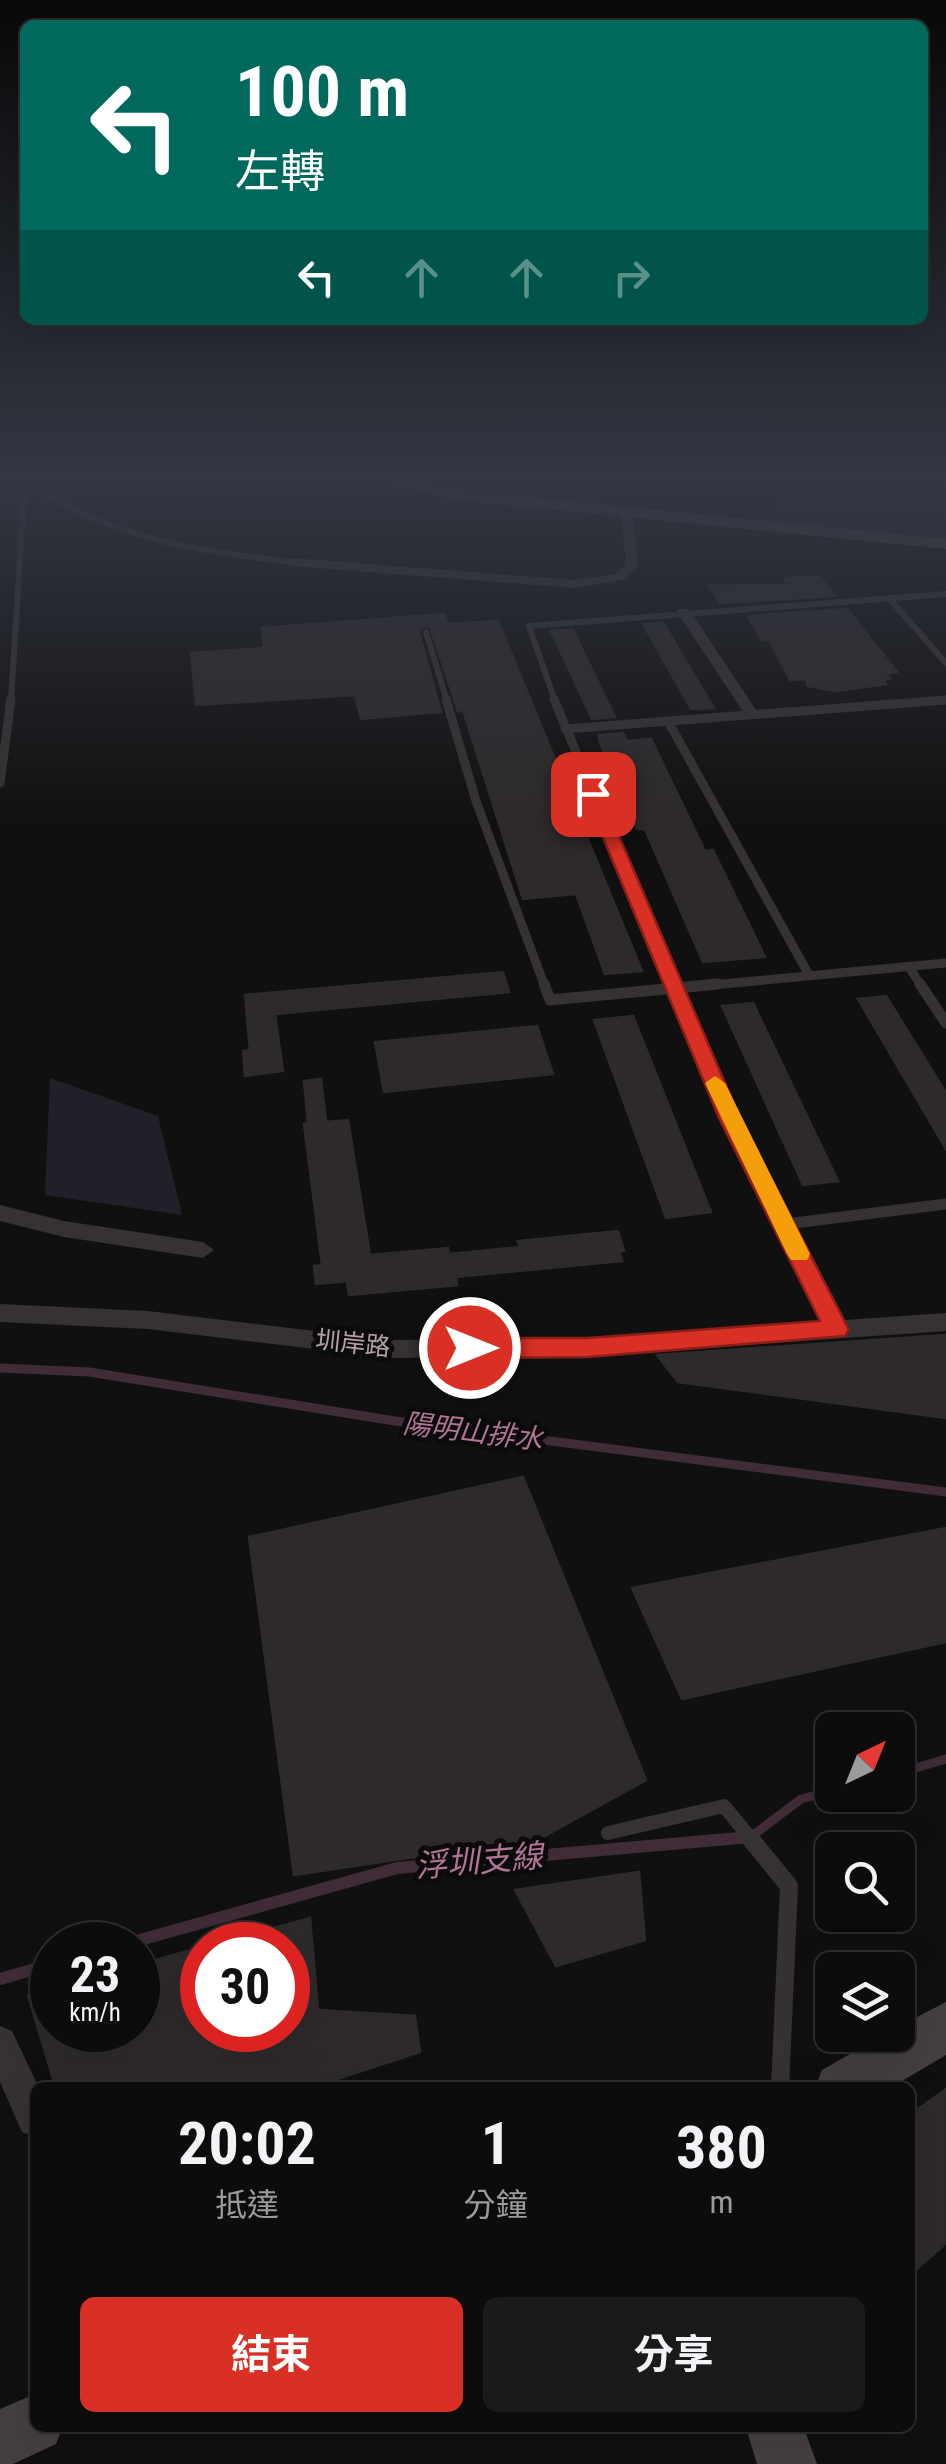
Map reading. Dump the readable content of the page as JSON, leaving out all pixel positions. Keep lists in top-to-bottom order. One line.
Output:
{"streets":{"street":["圳岸路"]},"water":["陽明山排水","浮圳支線"],"north":"top right","page":{"turn":["100 m","左轉"],"speed":"23 km/h","limit":"30","eta":["20:02","抵達","1","分鐘","380","m"],"buttons":["結束","分享"]}}
